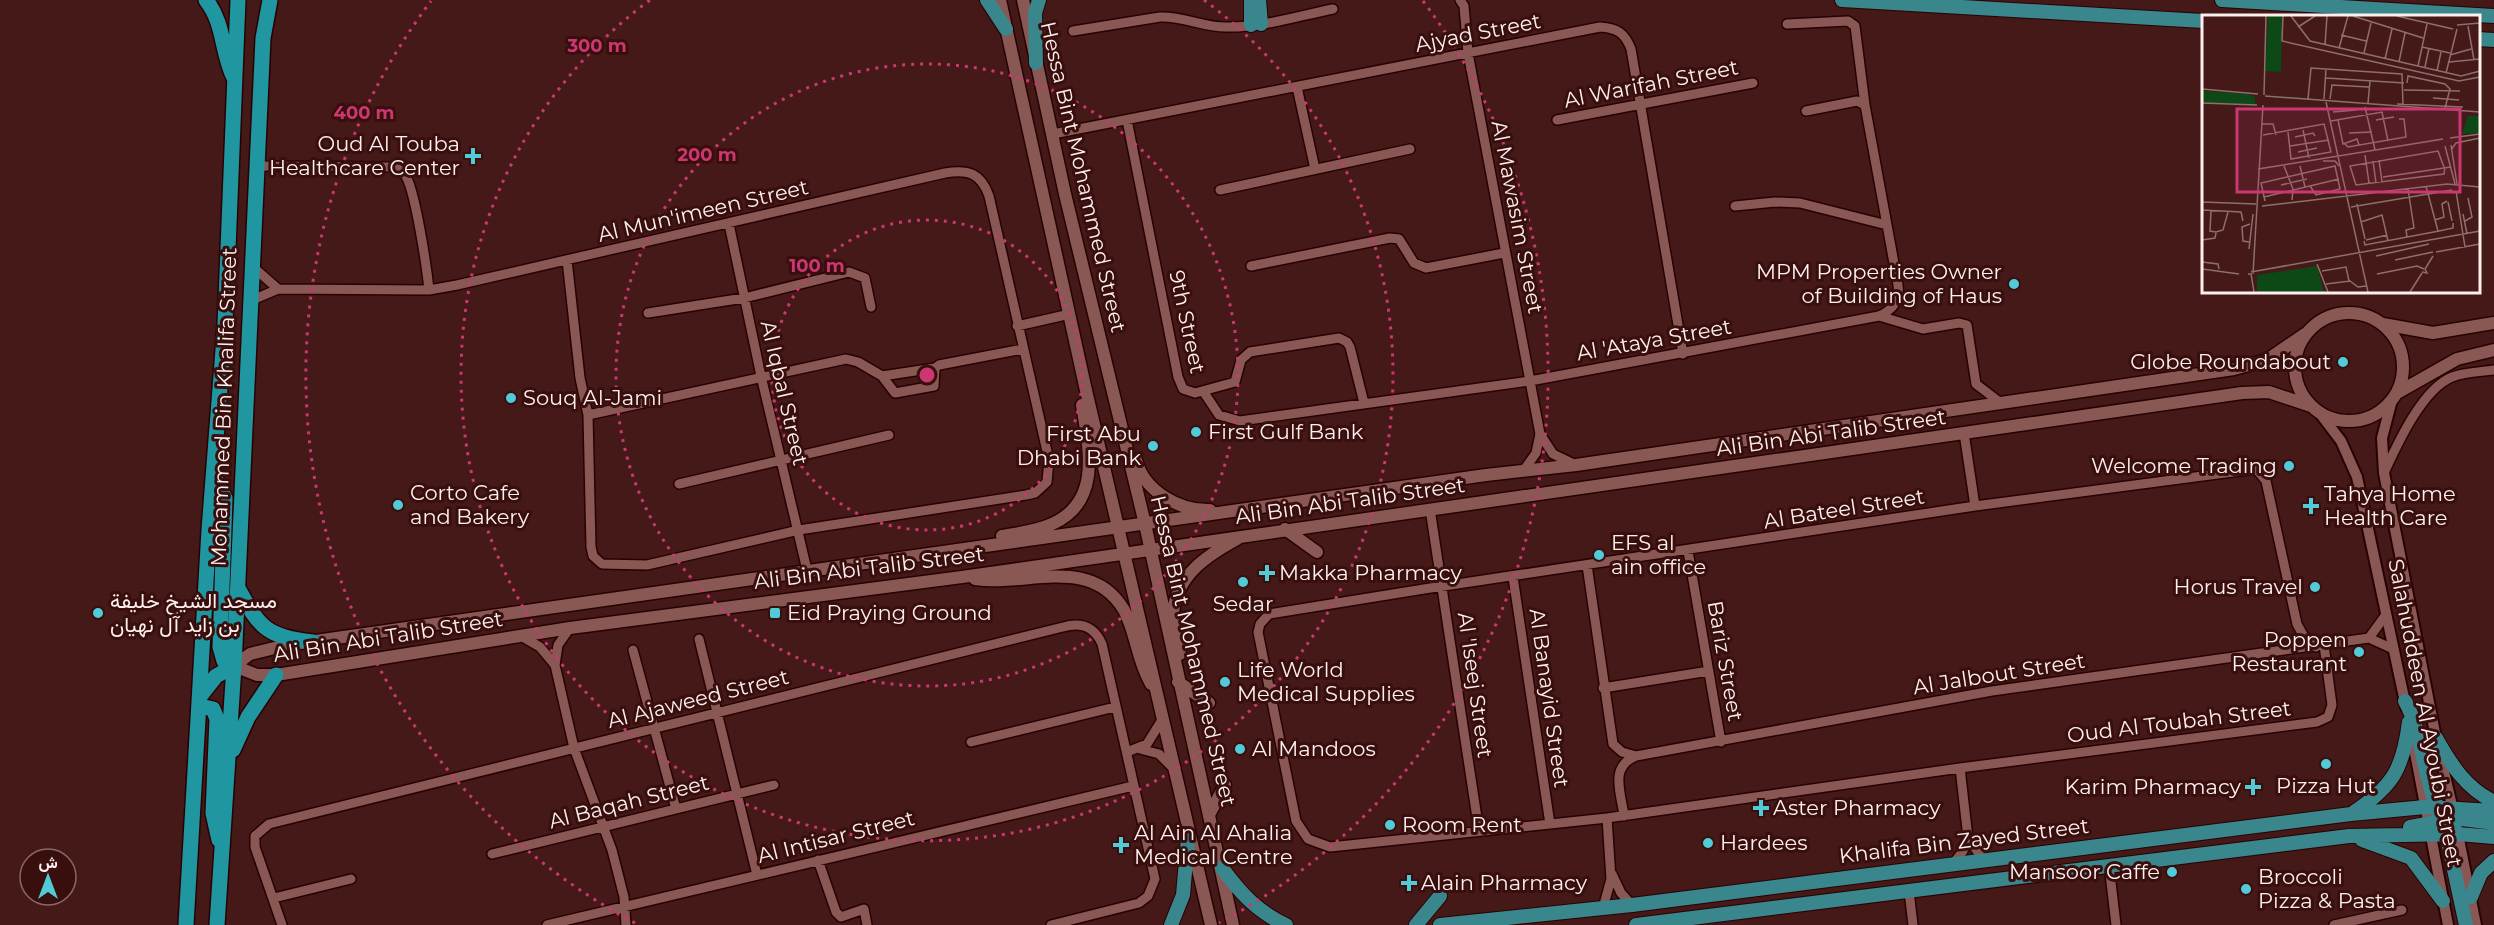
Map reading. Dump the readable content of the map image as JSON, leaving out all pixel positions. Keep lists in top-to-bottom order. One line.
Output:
{"streets":{"highway":["Mohammed Bin Khalifa Street"],"main road":["Hessa Bint Mohammed Street","Ali Bin Abi Talib Street","Khalifa Bin Zayed Street"],"street":["Ajyad Street","Al Warifah Street","Al Mun'imeen Street","Al Mawasim Street","9th Street","Al 'Ataya Street","Al Iqbal Street","Al Bateel Street","Bariz Street","Al Jalbout Street","Al 'Iseej Street","Al Banayid Street","Al Ajaweed Street","Salahuddeen Al Ayoubi Street","Oud Al Toubah Street","Al Baqah Street","Al Intisar Street"]},"crossings":[["Ajyad Street","Al Warifah Street"],["Ajyad Street","Hessa Bint Mohammed Street"],["Ajyad Street","Al Mawasim Street"],["Ajyad Street","9th Street"],["Ajyad Street","Al 'Ataya Street"],["Hessa Bint Mohammed Street","Ali Bin Abi Talib Street"],["Al Mun'imeen Street","Al Iqbal Street"],["Al Mun'imeen Street","Mohammed Bin Khalifa Street"],["Al Mawasim Street","Al 'Ataya Street"],["9th Street","Al 'Ataya Street"],["Al Iqbal Street","Ali Bin Abi Talib Street"],["Mohammed Bin Khalifa Street","Ali Bin Abi Talib Street"],["Ali Bin Abi Talib Street","Al 'Iseej Street"],["Ali Bin Abi Talib Street","Salahuddeen Al Ayoubi Street"],["Al Bateel Street","Bariz Street"],["Al Bateel Street","Al Jalbout Street"],["Al Bateel Street","Al 'Iseej Street"],["Al Bateel Street","Al Banayid Street"],["Al Bateel Street","Oud Al Toubah Street"],["Bariz Street","Al Jalbout Street"],["Al Jalbout Street","Oud Al Toubah Street"],["Al 'Iseej Street","Oud Al Toubah Street"],["Al Banayid Street","Oud Al Toubah Street"],["Al Ajaweed Street","Al Intisar Street"],["Salahuddeen Al Ayoubi Street","Khalifa Bin Zayed Street"]],"places":{"health":["Oud Al Touba Healthcare Center","Tahya Home Health Care","Makka Pharmacy","Karim Pharmacy","Aster Pharmacy","Al Ain Al Ahalia Medical Centre","Alain Pharmacy"],"other":["MPM Properties Owner of Building of Haus","Globe Roundabout","Souq Al-Jami","First Gulf Bank","First Abu Dhabi Bank","Welcome Trading","Corto Cafe and Bakery","EFS al ain office","Sedar","Horus Travel","مسجد الشيخ خليفة بن زايد آل نهيان","Poppen Restaurant","Life World Medical Supplies","Al Mandoos","Pizza Hut","Room Rent","Hardees","Mansoor Caffe","Broccoli Pizza & Pasta"],"transit":["Eid Praying Ground"]},"north":"top","rings":["300 m","400 m","200 m","100 m"]}
